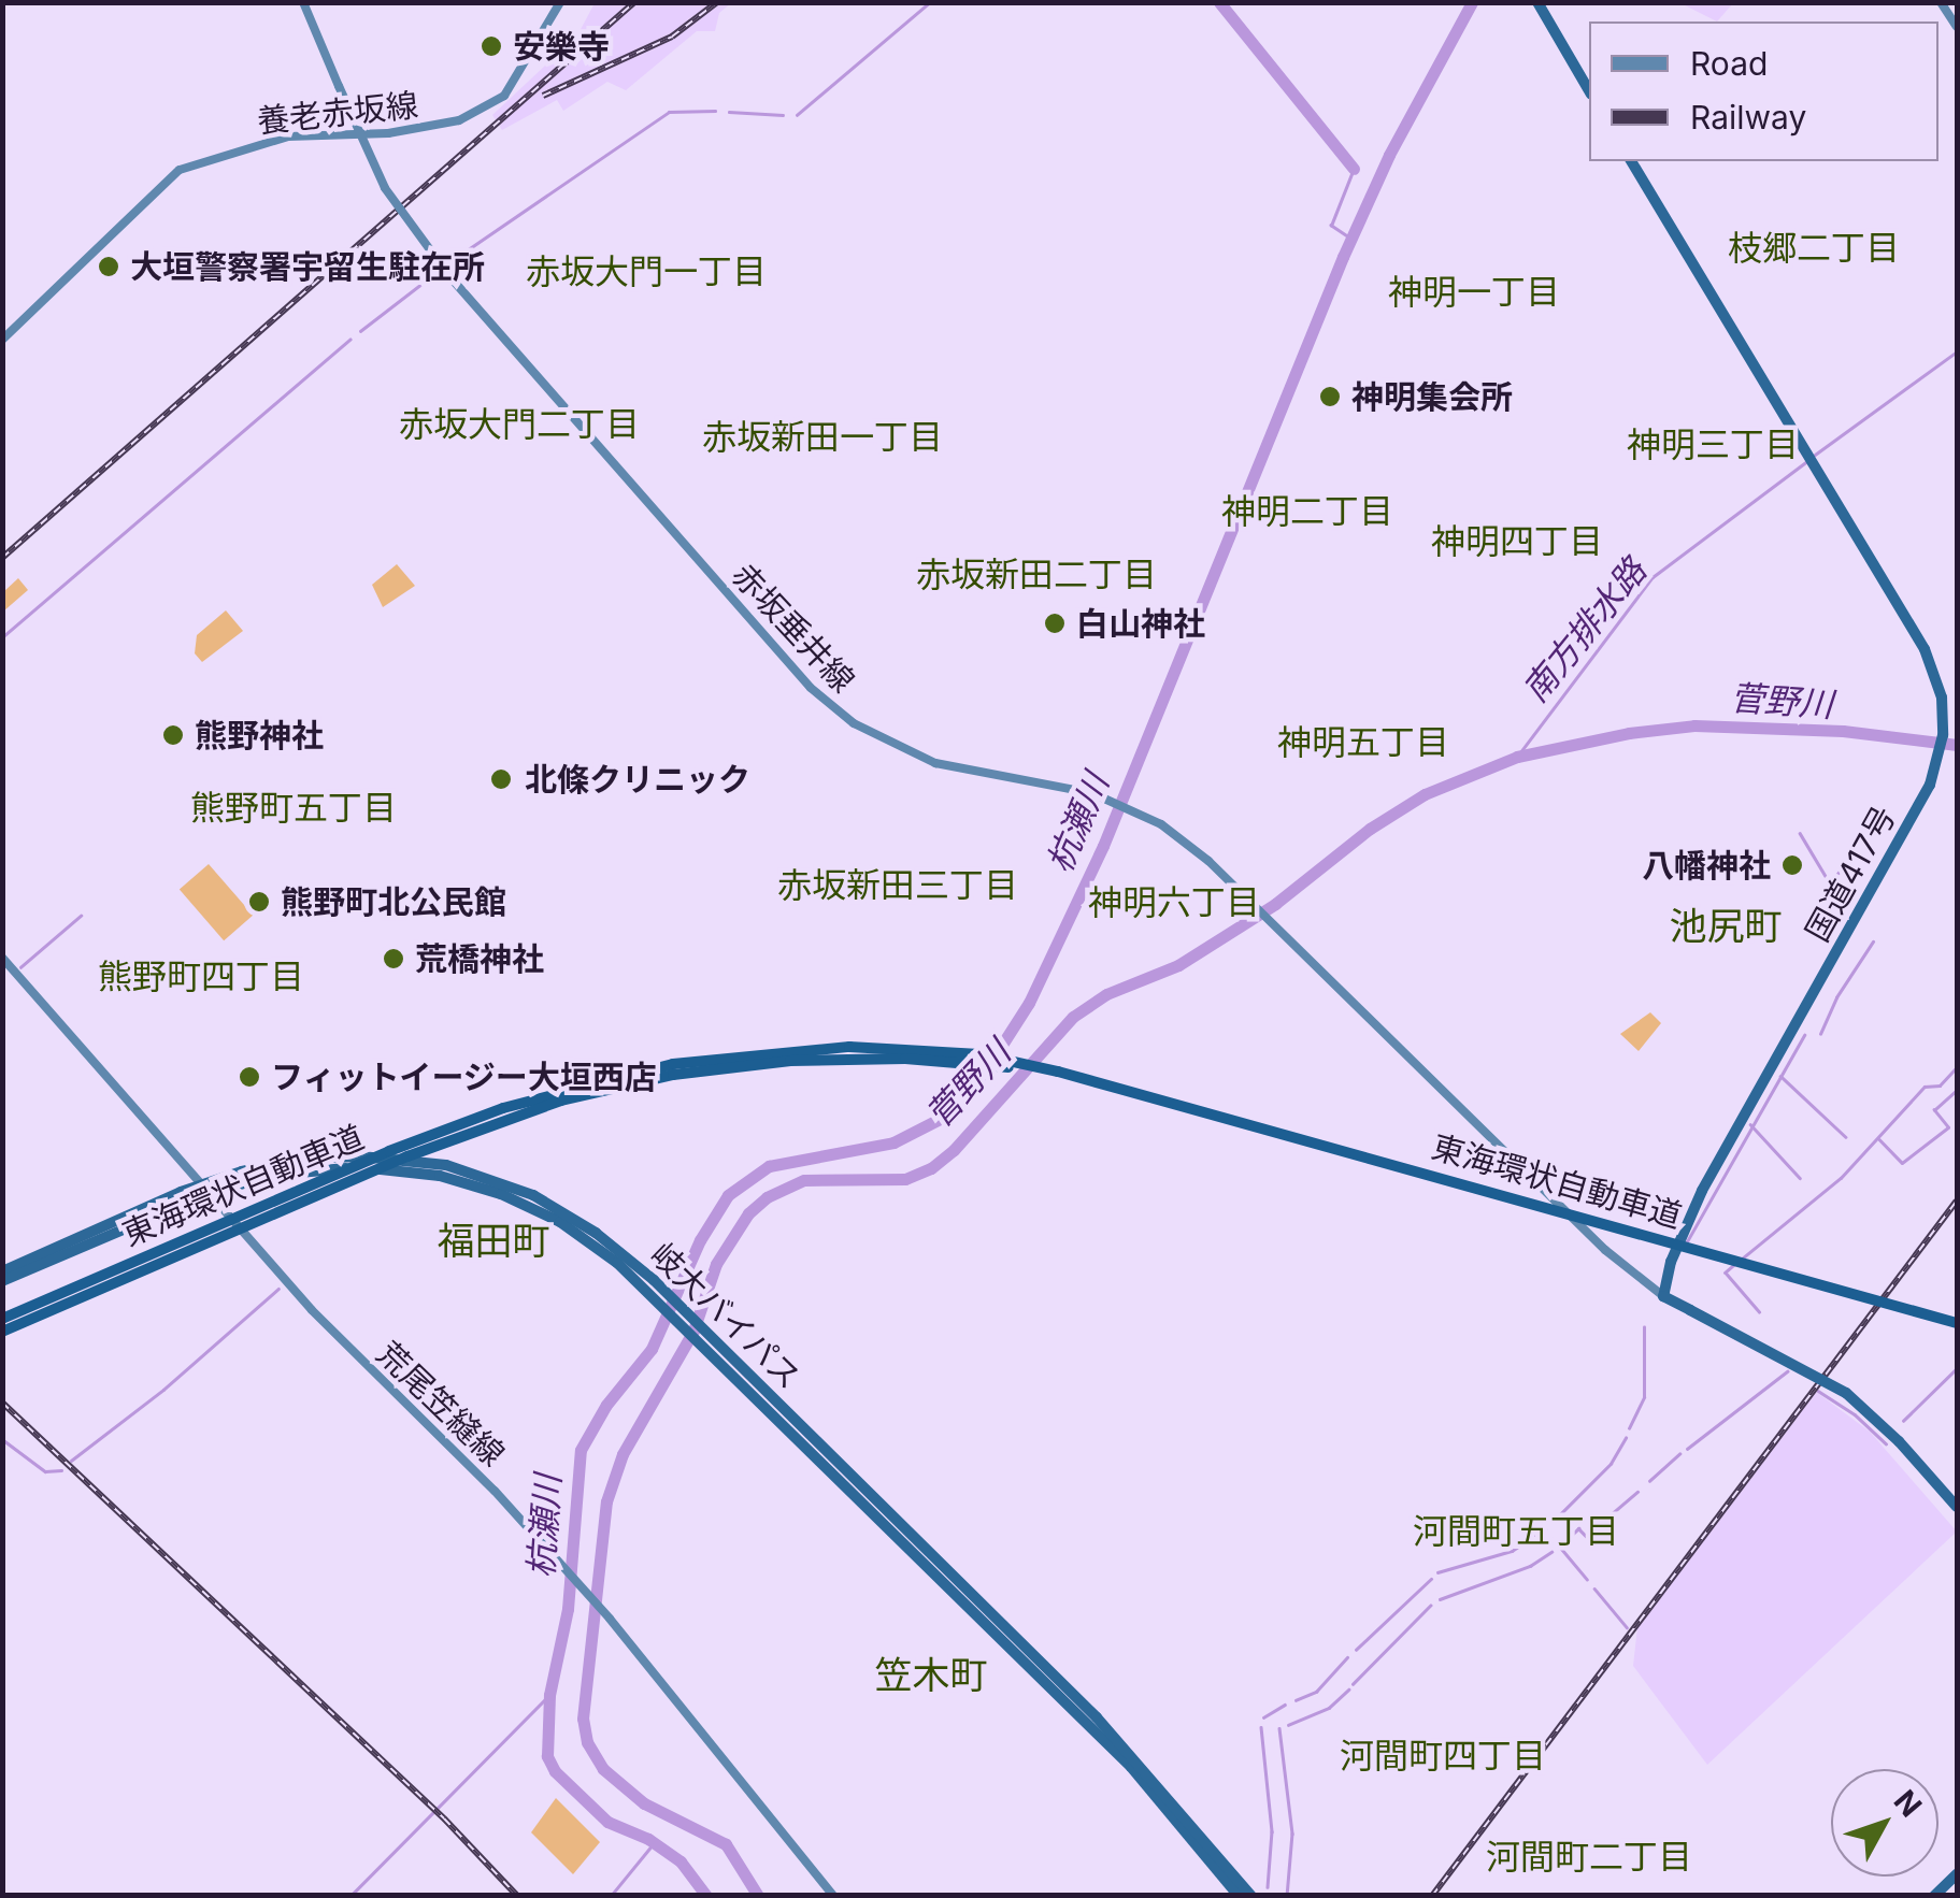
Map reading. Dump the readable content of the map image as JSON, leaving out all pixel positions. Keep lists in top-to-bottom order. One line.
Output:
{"streets":{"highway":["国道417号","東海環状自動車道","岐大バイパス"],"main road":["養老赤坂線","赤坂垂井線","荒尾笠縫線"]},"crossings":[["赤坂垂井線","国道417号"],["岐大バイパス","荒尾笠縫線"]],"districts":["枝郷二丁目","赤坂大門一丁目","神明一丁目","赤坂大門二丁目","赤坂新田一丁目","神明三丁目","神明二丁目","神明四丁目","赤坂新田二丁目","神明五丁目","熊野町五丁目","赤坂新田三丁目","神明六丁目","池尻町","熊野町四丁目","福田町","河間町五丁目","笠木町","河間町四丁目","河間町二丁目"],"water":["南方排水路","菅野川","杭瀬川"],"places":["安樂寺","大垣警察署宇留生駐在所","神明集会所","白山神社","熊野神社","北條クリニック","八幡神社","熊野町北公民館","荒橋神社","フィットイージー大垣西店"],"legend":["Road","Railway"],"north":"top right"}
